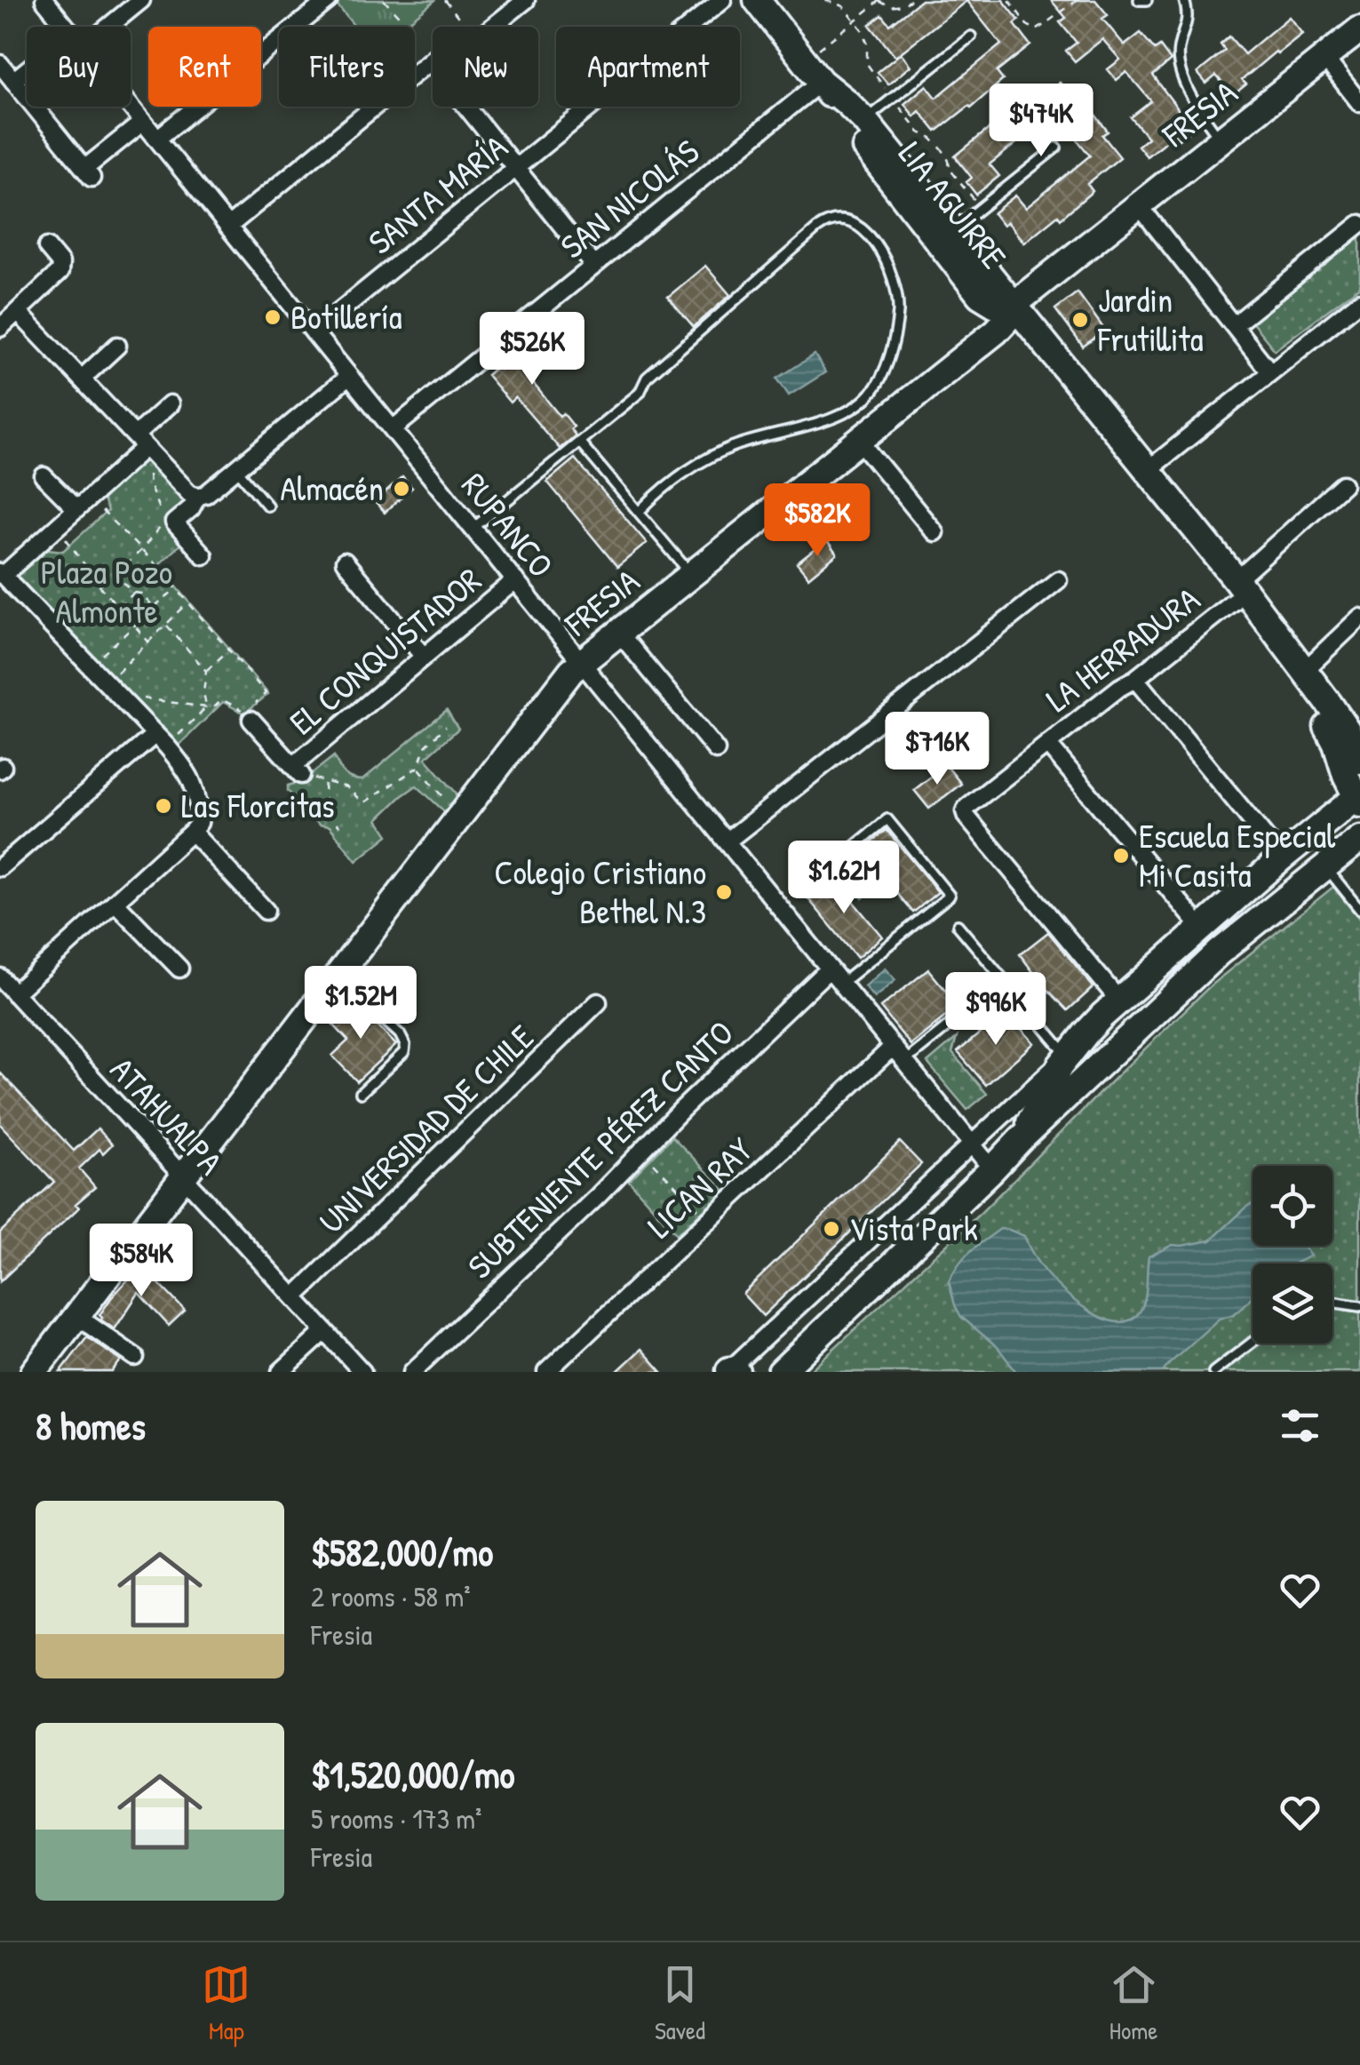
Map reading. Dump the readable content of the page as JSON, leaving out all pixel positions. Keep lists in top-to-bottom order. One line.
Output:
{"streets":{"main road":["FRESIA","LIA AGUIRRE"],"street":["SANTA MARÍA","SAN NICOLÁS","RUPANCO","LA HERRADURA","EL CONQUISTADOR","ATAHUALPA","UNIVERSIDAD DE CHILE","SUBTENIENTE PÉREZ CANTO","LICAN RAY"]},"crossings":[["FRESIA","LIA AGUIRRE"],["FRESIA","RUPANCO"],["FRESIA","ATAHUALPA"],["SANTA MARÍA","RUPANCO"],["SAN NICOLÁS","LIA AGUIRRE"],["SAN NICOLÁS","RUPANCO"],["LIA AGUIRRE","LA HERRADURA"],["RUPANCO","EL CONQUISTADOR"],["RUPANCO","SUBTENIENTE PÉREZ CANTO"],["RUPANCO","LICAN RAY"],["ATAHUALPA","UNIVERSIDAD DE CHILE"]],"parks":["Plaza Pozo Almonte"],"places":["Botillería","Jardin Frutillita","Almacén","Las Florcitas","Escuela Especial Mi Casita","Colegio Cristiano Bethel N.3","Vista Park"],"page":{"chip":["Buy","Rent","Filters","New","Apartment"],"price":["$474K","$526K","$582K","$716K","$1.62M","$1.52M","$996K","$584K"],"heading":"8 homes","list":[{"name":"$582,000/mo","note":"2 rooms · 58 m² · Fresia"},{"name":"$1,520,000/mo","note":"5 rooms · 173 m² · Fresia"}],"tabs":["Map","Saved","Home"]}}
